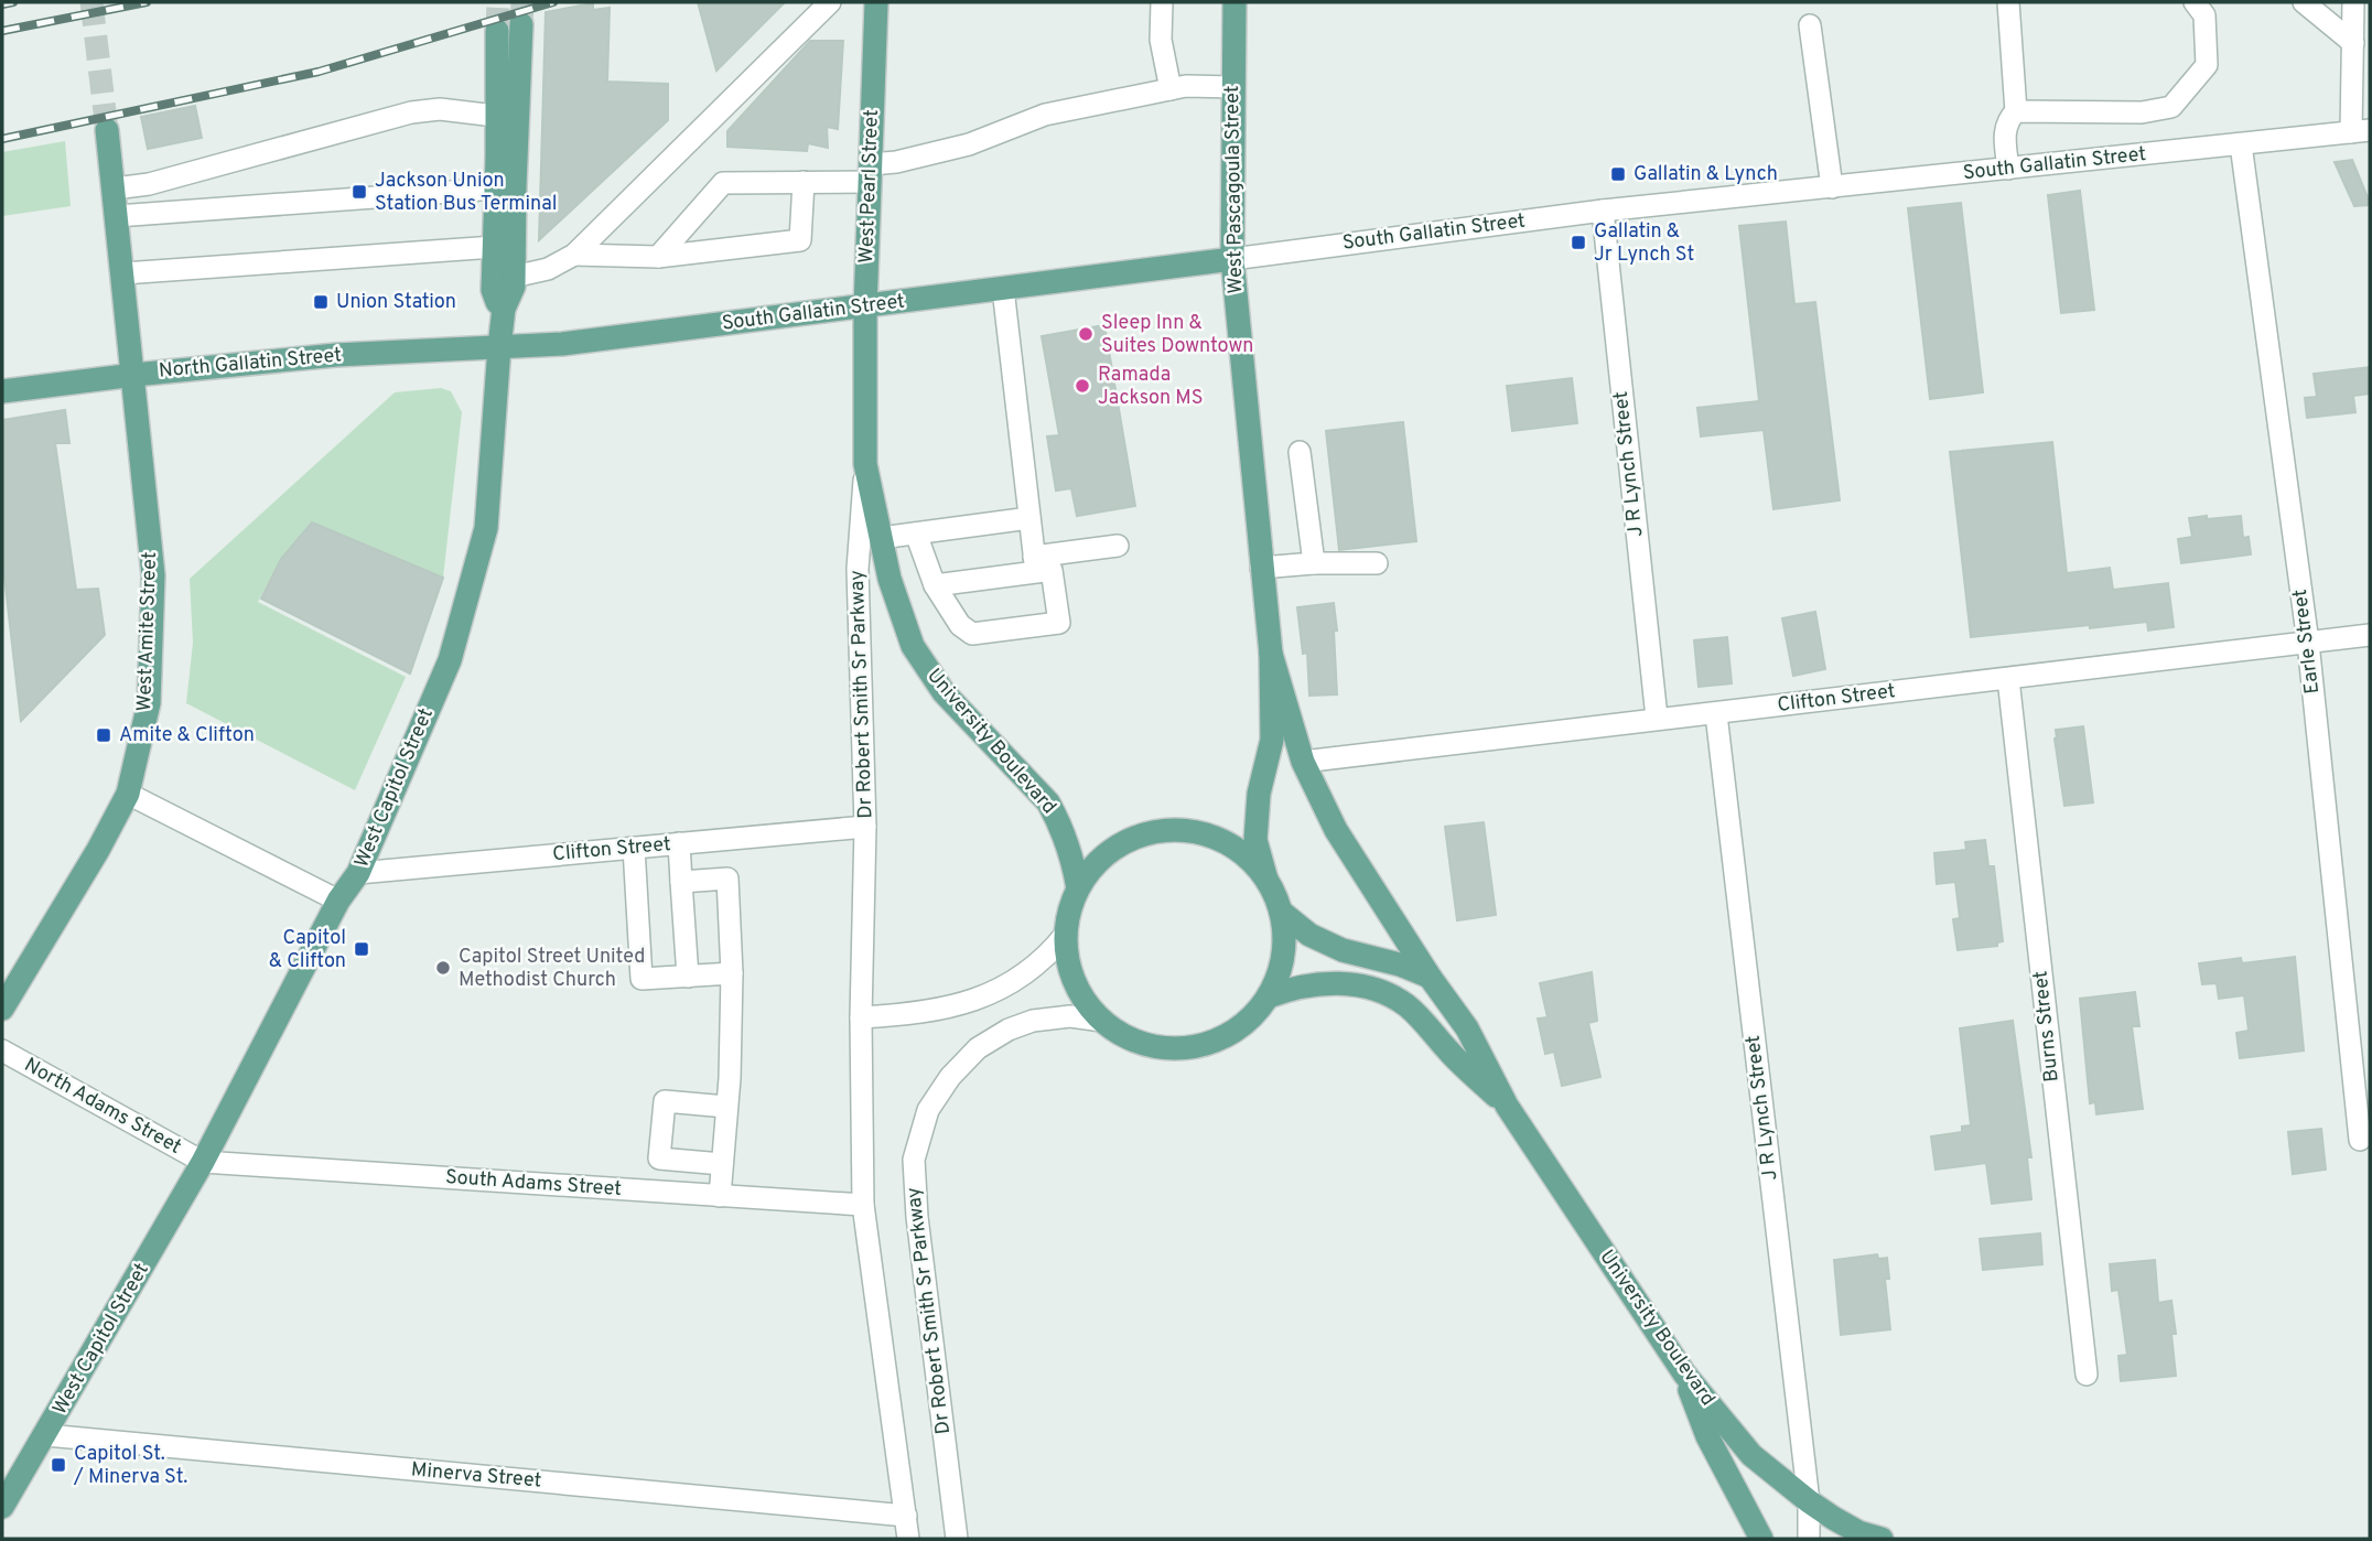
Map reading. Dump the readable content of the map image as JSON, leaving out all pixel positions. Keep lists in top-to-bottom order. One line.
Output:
{"streets":{"main road":["South Gallatin Street","West Pearl Street","West Pascagoula Street","North Gallatin Street","West Amite Street","University Boulevard","West Capitol Street"],"street":["J R Lynch Street","Earle Street","Dr Robert Smith Sr Parkway","Clifton Street","Burns Street","North Adams Street","South Adams Street","Minerva Street"]},"crossings":[["South Gallatin Street","West Pearl Street"],["South Gallatin Street","West Pascagoula Street"],["South Gallatin Street","North Gallatin Street"],["South Gallatin Street","J R Lynch Street"],["South Gallatin Street","Earle Street"],["South Gallatin Street","West Capitol Street"],["West Pearl Street","Dr Robert Smith Sr Parkway"],["West Pearl Street","University Boulevard"],["West Pascagoula Street","Dr Robert Smith Sr Parkway"],["West Pascagoula Street","Clifton Street"],["West Pascagoula Street","University Boulevard"],["North Gallatin Street","West Amite Street"],["North Gallatin Street","West Capitol Street"],["J R Lynch Street","Clifton Street"],["J R Lynch Street","University Boulevard"],["Earle Street","Clifton Street"],["Dr Robert Smith Sr Parkway","Clifton Street"],["Dr Robert Smith Sr Parkway","University Boulevard"],["Dr Robert Smith Sr Parkway","South Adams Street"],["Dr Robert Smith Sr Parkway","Minerva Street"],["Clifton Street","West Capitol Street"],["Clifton Street","Burns Street"],["West Capitol Street","North Adams Street"],["West Capitol Street","South Adams Street"],["West Capitol Street","Minerva Street"],["North Adams Street","South Adams Street"]],"places":{"transit":["Gallatin & Lynch","Jackson Union Station Bus Terminal","Gallatin & Jr Lynch St","Union Station","Amite & Clifton","Capitol & Clifton","Capitol St. / Minerva St."],"other":["Sleep Inn & Suites Downtown","Ramada Jackson MS","Capitol Street United Methodist Church"]}}
